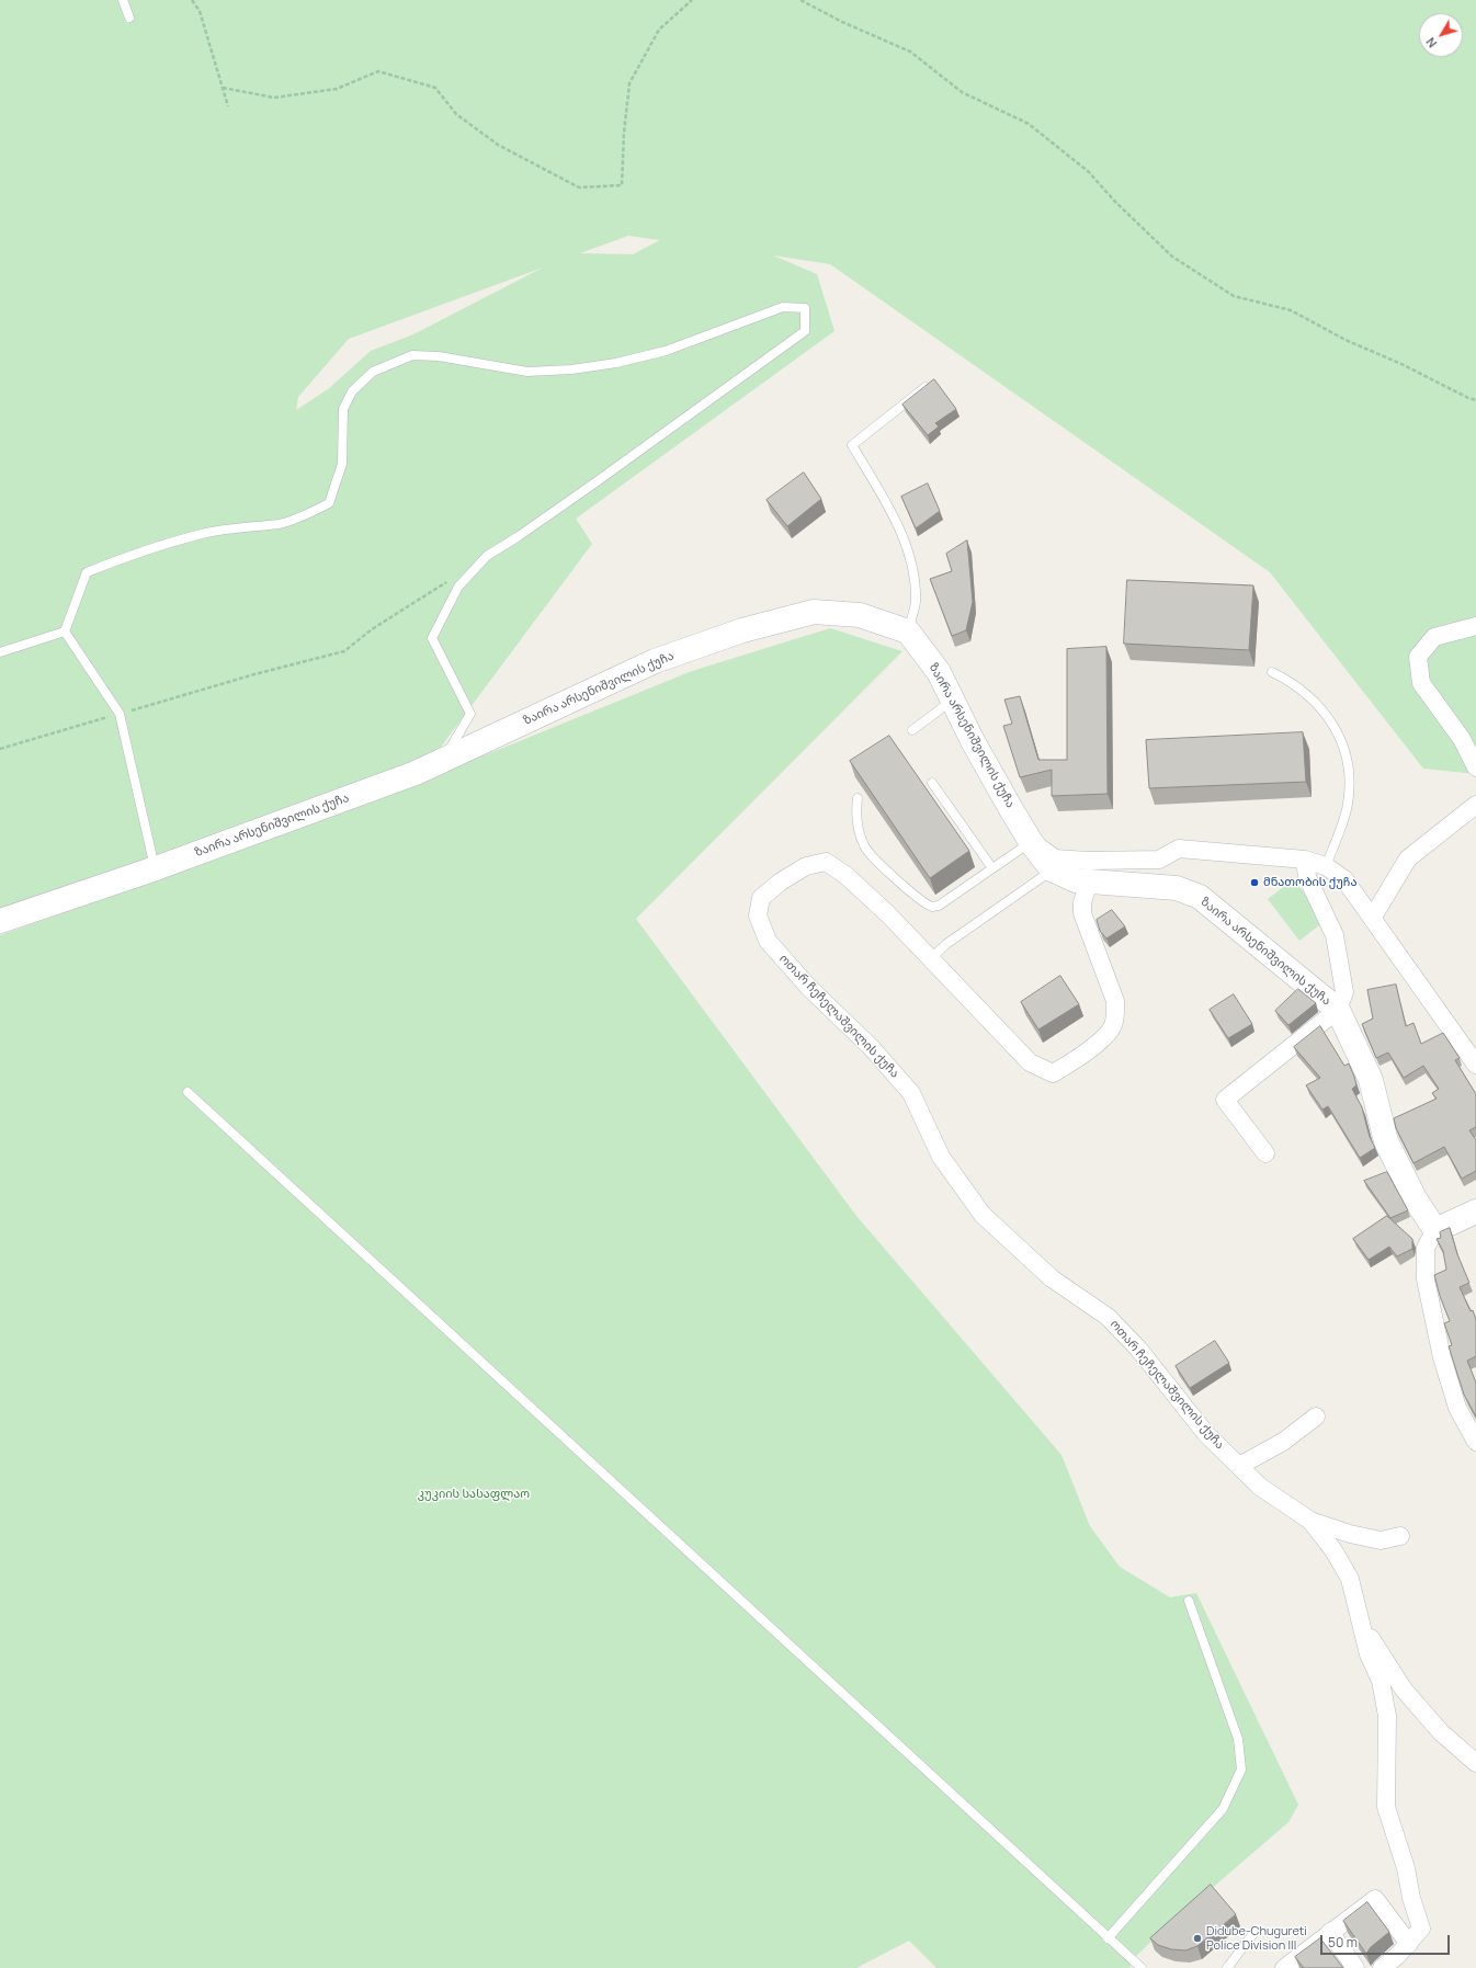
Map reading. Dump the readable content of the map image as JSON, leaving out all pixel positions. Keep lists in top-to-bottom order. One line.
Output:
{"streets":{"street":["ზაირა არსენიშვილის ქუჩა","ოთარ ჩეჩელაშვილის ქუჩა"]},"crossings":[["ზაირა არსენიშვილის ქუჩა","ოთარ ჩეჩელაშვილის ქუჩა"]],"parks":["კუკიის სასაფლაო"],"places":["მნათობის ქუჩა","Didube-Chugureti Police Division III"],"scale_bar":"50 m","north":"bottom left"}
